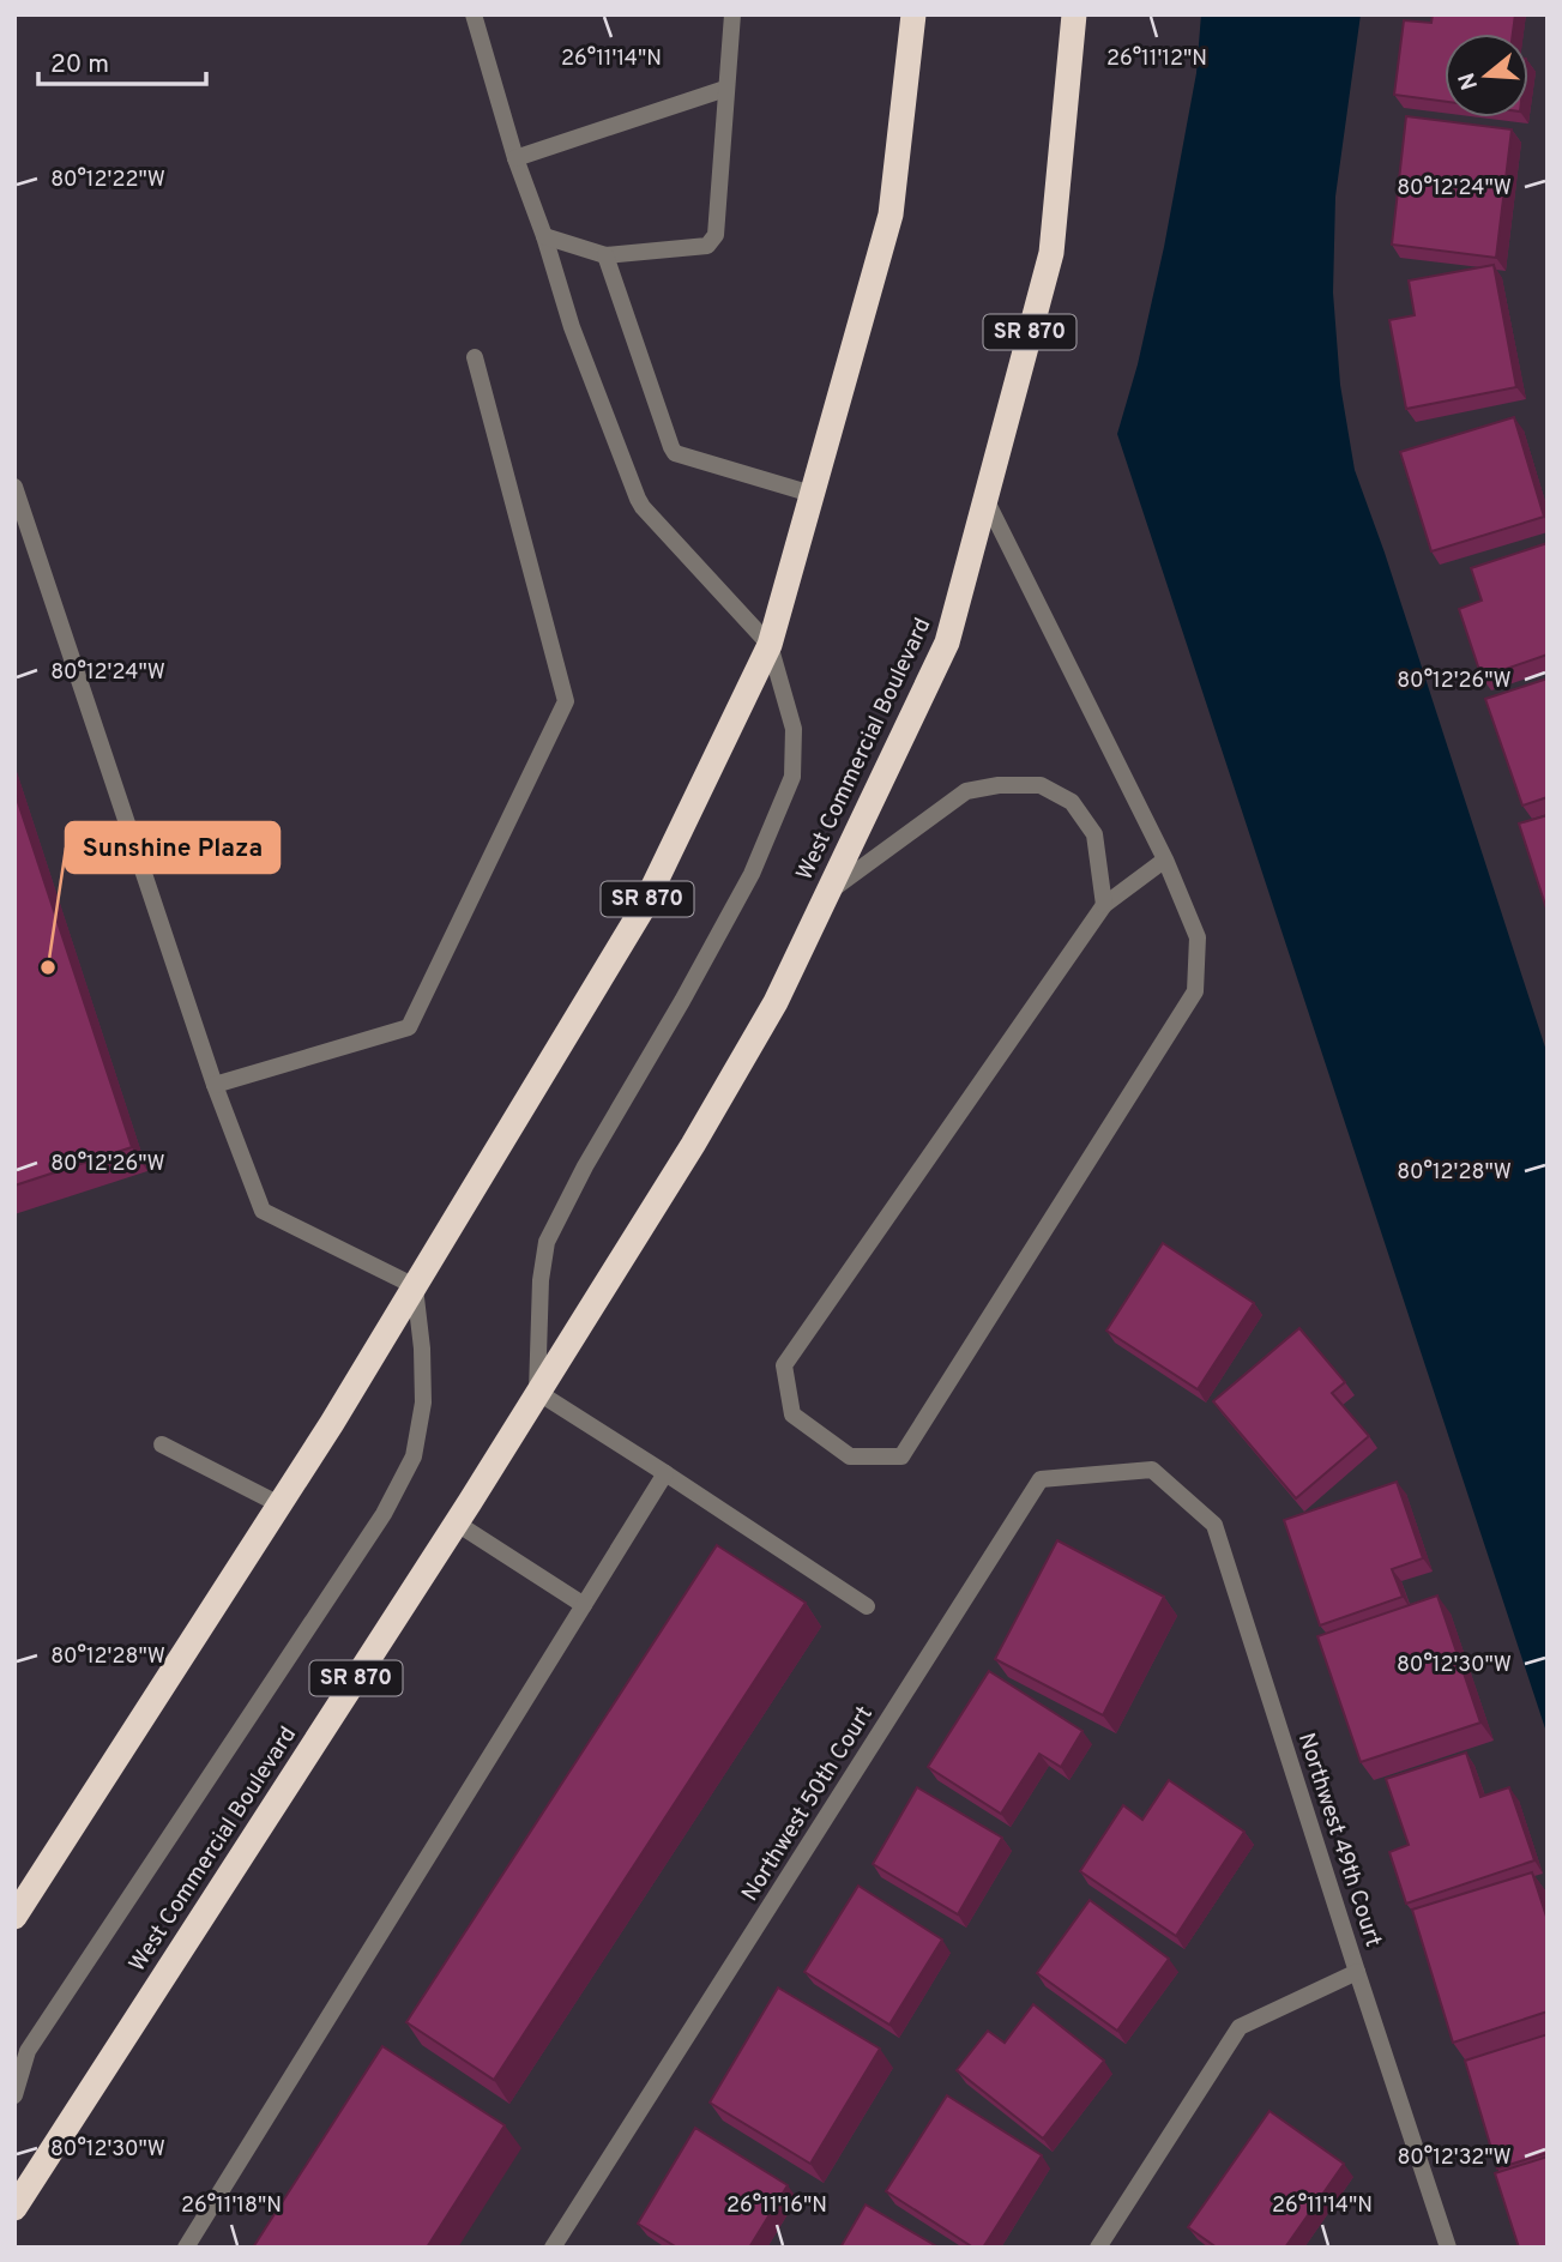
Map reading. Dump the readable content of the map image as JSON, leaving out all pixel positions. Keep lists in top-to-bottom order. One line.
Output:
{"streets":{"highway":["SR 870","West Commercial Boulevard"],"street":["Northwest 50th Court","Northwest 49th Court"]},"crossings":[["SR 870","West Commercial Boulevard"],["Northwest 50th Court","Northwest 49th Court"]],"places":["Sunshine Plaza"],"scale_bar":"20 m","north":"left","coordinates":["26°11'14\"N","26°11'12\"N","80°12'22\"W","80°12'24\"W","80°12'26\"W","80°12'28\"W","80°12'30\"W","80°12'32\"W","26°11'18\"N","26°11'16\"N"]}
